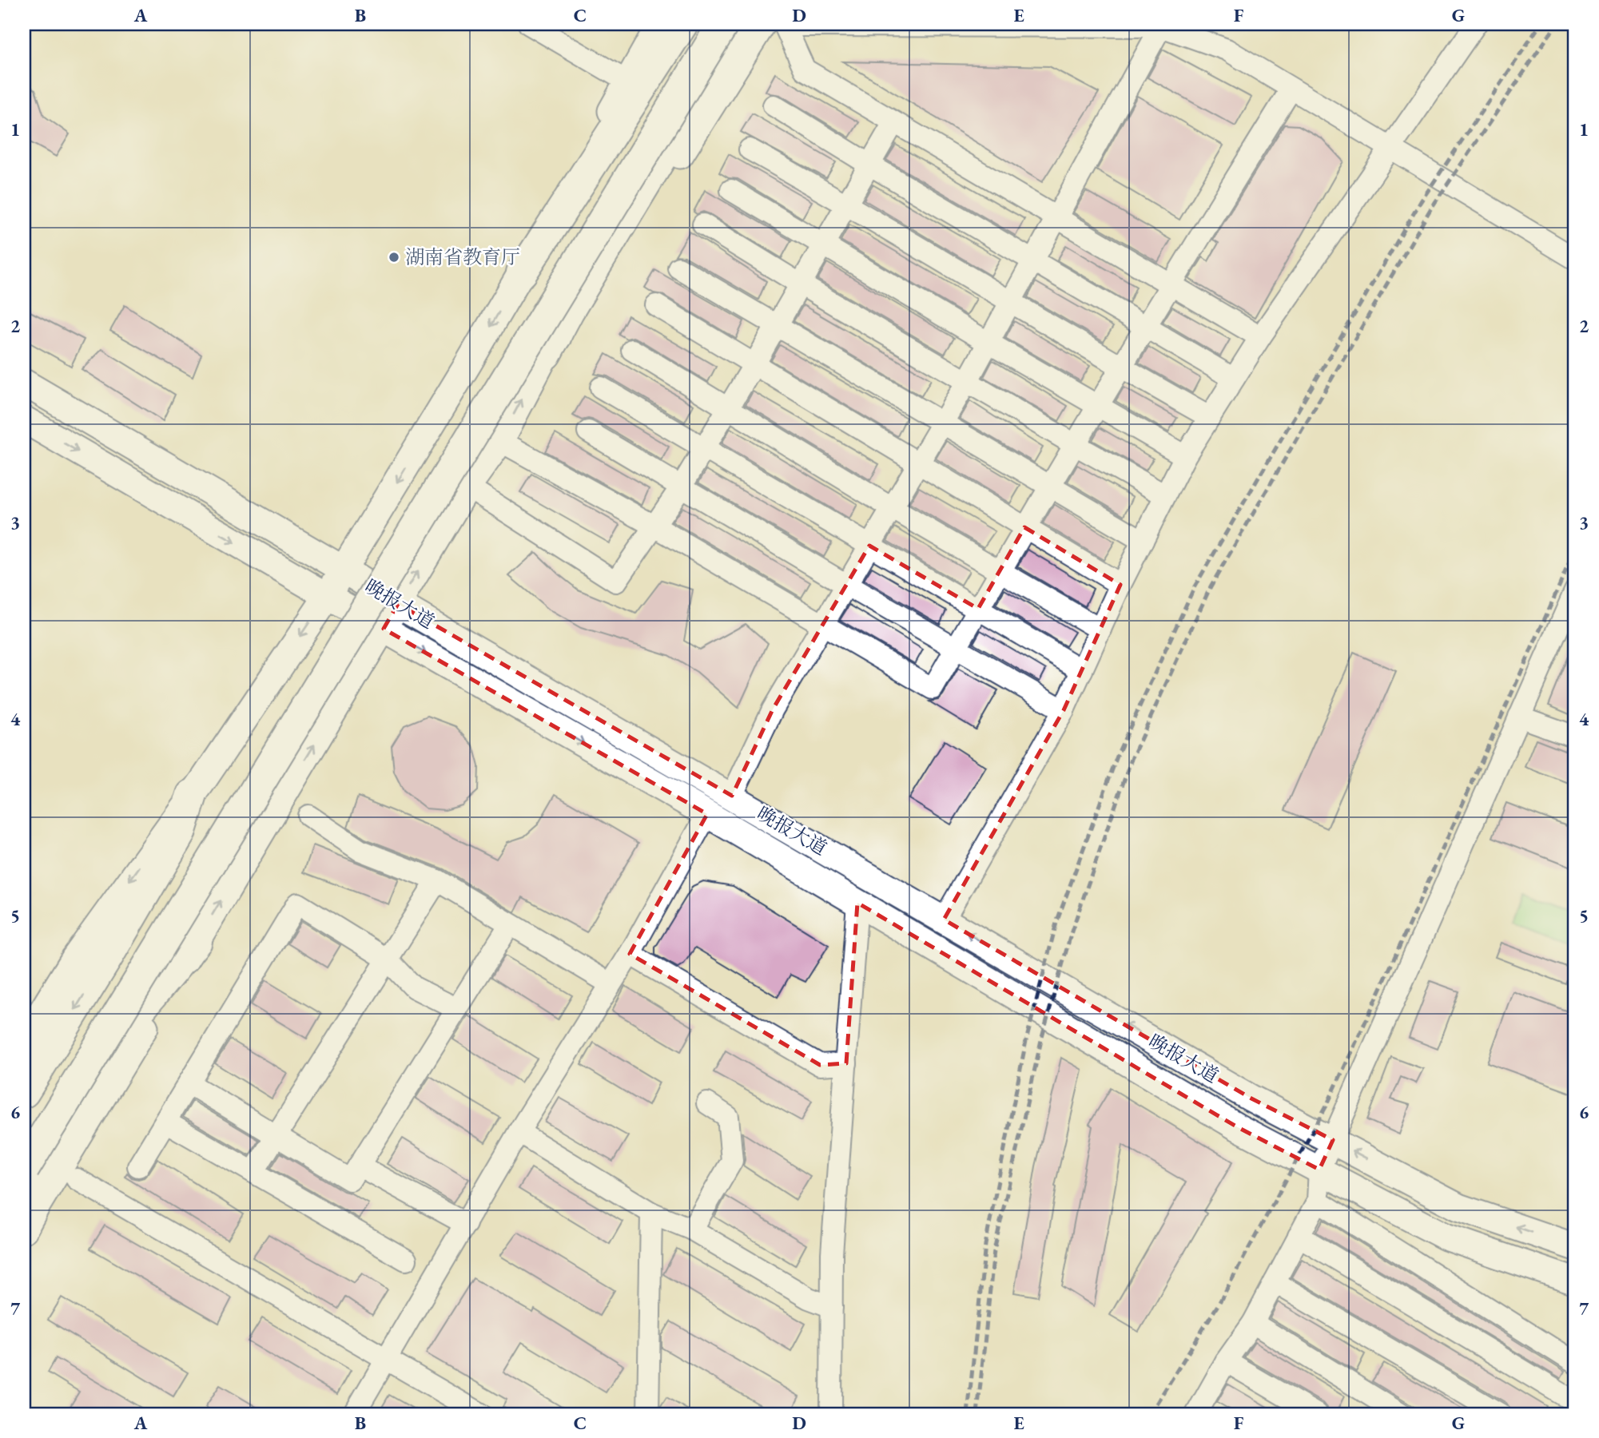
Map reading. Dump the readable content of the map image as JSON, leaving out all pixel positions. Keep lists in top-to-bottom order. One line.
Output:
{"streets":{"main road":["晚报大道"]},"places":["湖南省教育厅"],"grid":{"columns":["A","B","C","D","E","F","G"],"rows":["1","2","3","4","5","6","7"]}}
